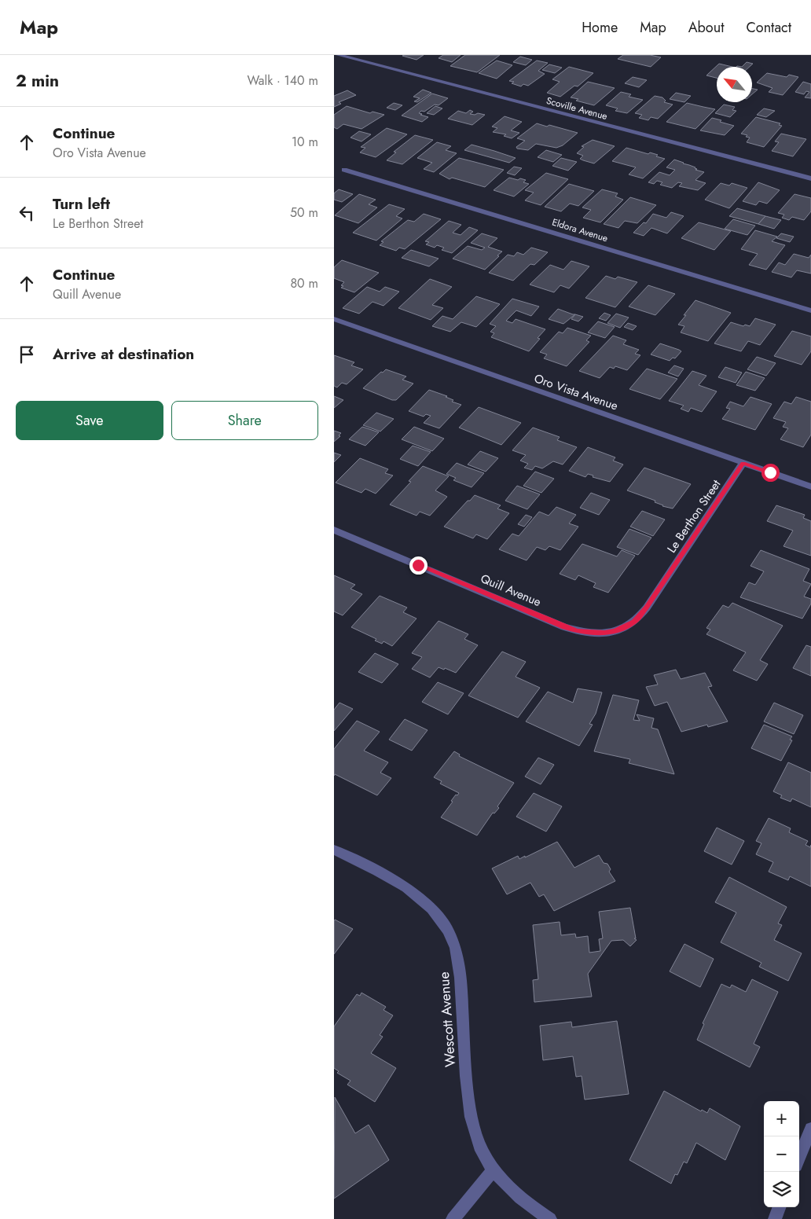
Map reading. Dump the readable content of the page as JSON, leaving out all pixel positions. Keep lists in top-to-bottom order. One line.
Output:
{"streets":{"street":["Scoville Avenue","Eldora Avenue","Oro Vista Avenue","Le Berthon Street","Quill Avenue","Wescott Avenue"]},"crossings":[["Oro Vista Avenue","Le Berthon Street"],["Le Berthon Street","Quill Avenue"]],"north":"top left","page":{"header":"Map","nav":["Home","Map","About","Contact"],"heading":["2 min","Walk · 140 m"],"list":[["Continue","Oro Vista Avenue","10 m"],["Turn left","Le Berthon Street","50 m"],["Continue","Quill Avenue","80 m"],"Arrive at destination"],"buttons":["Save","Share"],"map_buttons":["+","−"]}}
